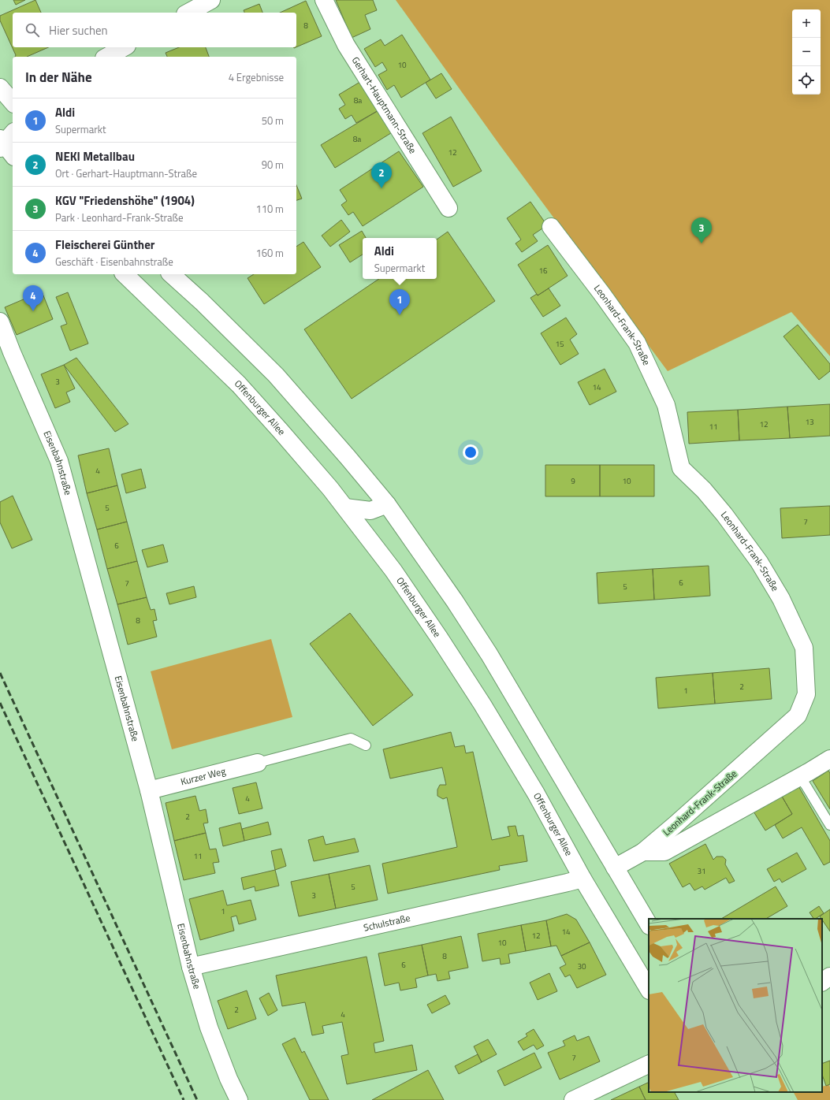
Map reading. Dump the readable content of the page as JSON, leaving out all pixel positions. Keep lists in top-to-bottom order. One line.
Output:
{"streets":{"street":["Gerhart-Hauptmann-Straße","Leonhard-Frank-Straße","Offenburger Allee","Eisenbahnstraße","Kurzer Weg","Schulstraße"]},"crossings":[["Offenburger Allee","Schulstraße"],["Eisenbahnstraße","Kurzer Weg"],["Eisenbahnstraße","Schulstraße"]],"house_numbers":["8","10","8a","8a","12","16","15","3","14","13","12","11","4","9","10","5","7","6","6","7","5","8","2","1","4","2","11","31","5","3","1","14","12","10","8","6","30","2","4","7"],"page":{"map_buttons":["+","−"],"search":"Hier suchen","heading":["In der Nähe","4 Ergebnisse"],"list":[{"mark":"1","name":"Aldi","note":"Supermarkt","value":"50 m"},{"mark":"2","name":"NEKI Metallbau","note":"Ort · Gerhart-Hauptmann-Straße","value":"90 m"},{"mark":"3","name":"KGV \"Friedenshöhe\" (1904)","note":"Park · Leonhard-Frank-Straße","value":"110 m"},{"mark":"4","name":"Fleischerei Günther","note":"Geschäft · Eisenbahnstraße","value":"160 m"}],"pins":["2","3","4","1"],"popup":["Aldi","Supermarkt"]}}
